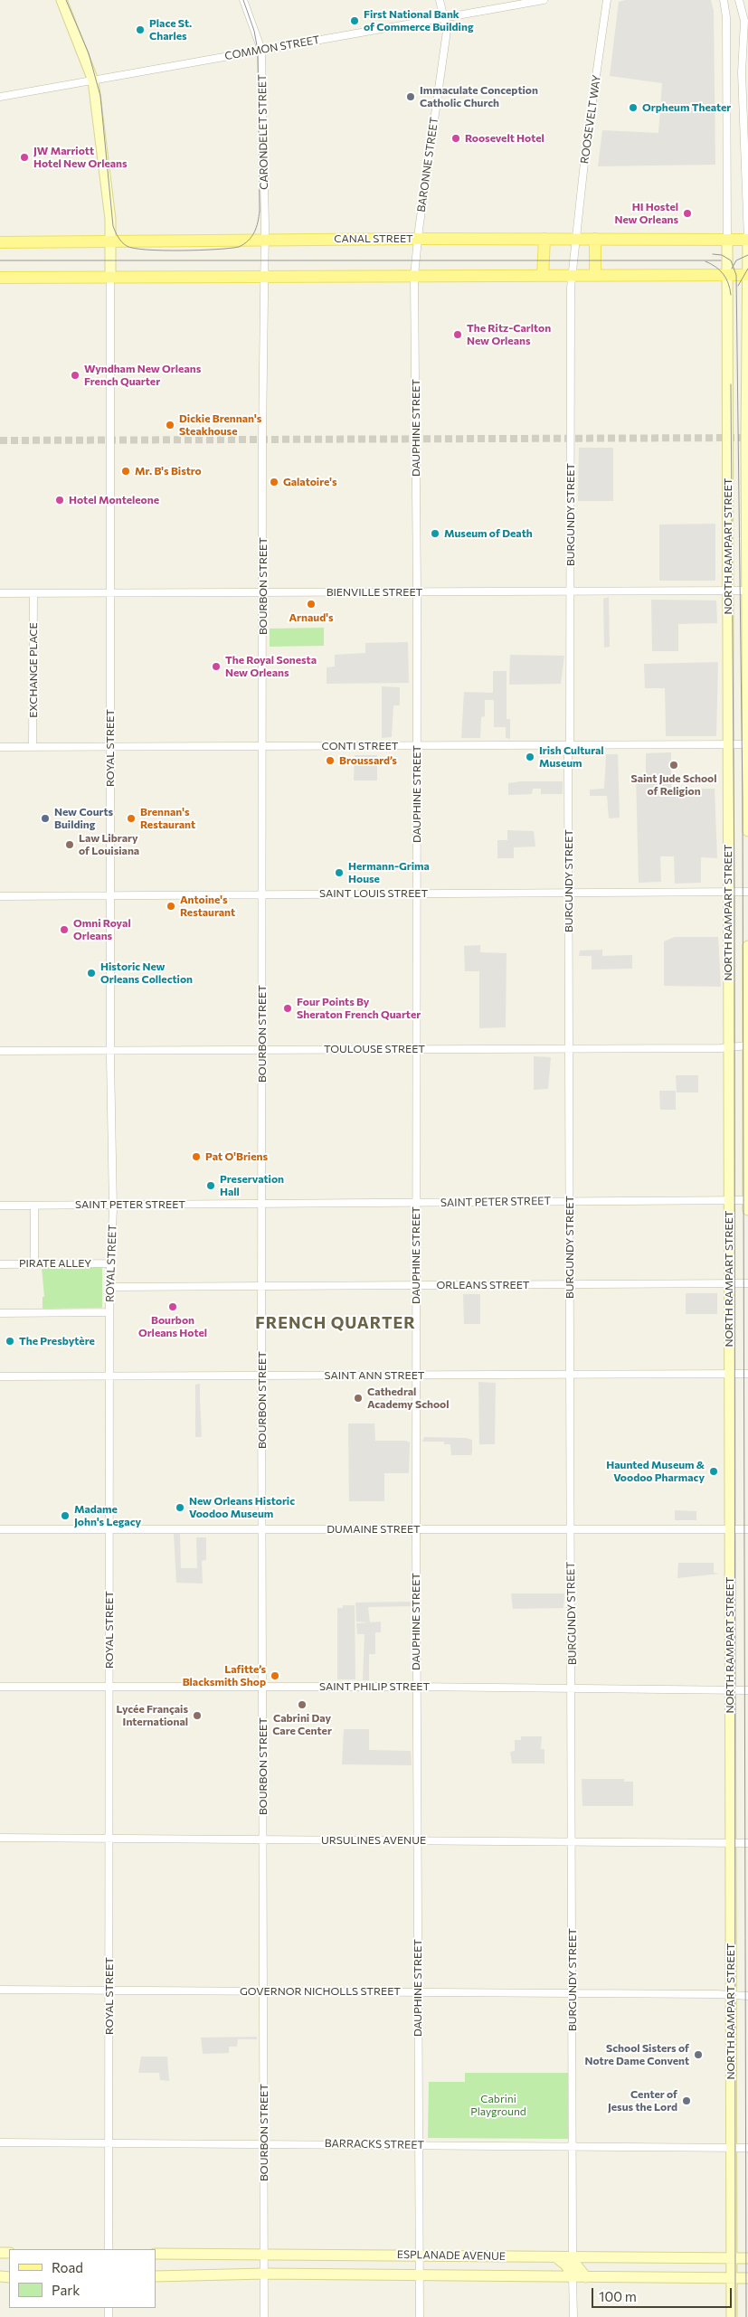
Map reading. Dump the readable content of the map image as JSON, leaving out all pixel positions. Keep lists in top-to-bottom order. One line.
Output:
{"streets":{"main road":["CANAL STREET","NORTH RAMPART STREET","ESPLANADE AVENUE"],"street":["COMMON STREET","ROOSEVELT WAY","CARONDELET STREET","BARONNE STREET","DAUPHINE STREET","BURGUNDY STREET","BOURBON STREET","BIENVILLE STREET","EXCHANGE PLACE","CONTI STREET","ROYAL STREET","SAINT LOUIS STREET","TOULOUSE STREET","SAINT PETER STREET","PIRATE ALLEY","ORLEANS STREET","SAINT ANN STREET","DUMAINE STREET","SAINT PHILIP STREET","URSULINES AVENUE","GOVERNOR NICHOLLS STREET","BARRACKS STREET"]},"crossings":[["COMMON STREET","CARONDELET STREET"],["COMMON STREET","BARONNE STREET"],["ROOSEVELT WAY","CANAL STREET"],["ROOSEVELT WAY","BURGUNDY STREET"],["CARONDELET STREET","CANAL STREET"],["CARONDELET STREET","BOURBON STREET"],["BARONNE STREET","CANAL STREET"],["BARONNE STREET","DAUPHINE STREET"],["CANAL STREET","BURGUNDY STREET"],["CANAL STREET","NORTH RAMPART STREET"],["CANAL STREET","BOURBON STREET"],["DAUPHINE STREET","BIENVILLE STREET"],["DAUPHINE STREET","CONTI STREET"],["DAUPHINE STREET","SAINT LOUIS STREET"],["DAUPHINE STREET","TOULOUSE STREET"],["DAUPHINE STREET","SAINT PETER STREET"],["DAUPHINE STREET","ORLEANS STREET"],["DAUPHINE STREET","SAINT ANN STREET"],["DAUPHINE STREET","DUMAINE STREET"],["DAUPHINE STREET","SAINT PHILIP STREET"],["DAUPHINE STREET","URSULINES AVENUE"],["DAUPHINE STREET","GOVERNOR NICHOLLS STREET"],["DAUPHINE STREET","BARRACKS STREET"],["DAUPHINE STREET","ESPLANADE AVENUE"],["BURGUNDY STREET","BIENVILLE STREET"],["BURGUNDY STREET","CONTI STREET"],["BURGUNDY STREET","SAINT LOUIS STREET"],["BURGUNDY STREET","TOULOUSE STREET"],["BURGUNDY STREET","SAINT PETER STREET"],["BURGUNDY STREET","ORLEANS STREET"],["BURGUNDY STREET","SAINT ANN STREET"],["BURGUNDY STREET","DUMAINE STREET"],["BURGUNDY STREET","SAINT PHILIP STREET"],["BURGUNDY STREET","URSULINES AVENUE"],["BURGUNDY STREET","GOVERNOR NICHOLLS STREET"],["BURGUNDY STREET","BARRACKS STREET"],["BURGUNDY STREET","ESPLANADE AVENUE"],["NORTH RAMPART STREET","BIENVILLE STREET"],["NORTH RAMPART STREET","CONTI STREET"],["NORTH RAMPART STREET","SAINT LOUIS STREET"],["NORTH RAMPART STREET","TOULOUSE STREET"],["NORTH RAMPART STREET","SAINT PETER STREET"],["NORTH RAMPART STREET","ORLEANS STREET"],["NORTH RAMPART STREET","SAINT ANN STREET"],["NORTH RAMPART STREET","DUMAINE STREET"],["NORTH RAMPART STREET","SAINT PHILIP STREET"],["NORTH RAMPART STREET","URSULINES AVENUE"],["NORTH RAMPART STREET","GOVERNOR NICHOLLS STREET"],["NORTH RAMPART STREET","BARRACKS STREET"],["NORTH RAMPART STREET","ESPLANADE AVENUE"],["BOURBON STREET","BIENVILLE STREET"],["BOURBON STREET","CONTI STREET"],["BOURBON STREET","SAINT LOUIS STREET"],["BOURBON STREET","TOULOUSE STREET"],["BOURBON STREET","SAINT PETER STREET"],["BOURBON STREET","ORLEANS STREET"],["BOURBON STREET","SAINT ANN STREET"],["BOURBON STREET","DUMAINE STREET"],["BOURBON STREET","SAINT PHILIP STREET"],["BOURBON STREET","URSULINES AVENUE"],["BOURBON STREET","GOVERNOR NICHOLLS STREET"],["BOURBON STREET","BARRACKS STREET"],["BOURBON STREET","ESPLANADE AVENUE"],["BIENVILLE STREET","EXCHANGE PLACE"],["BIENVILLE STREET","ROYAL STREET"],["EXCHANGE PLACE","CONTI STREET"],["CONTI STREET","ROYAL STREET"],["ROYAL STREET","SAINT LOUIS STREET"],["ROYAL STREET","TOULOUSE STREET"],["ROYAL STREET","SAINT PETER STREET"],["ROYAL STREET","PIRATE ALLEY"],["ROYAL STREET","ORLEANS STREET"],["ROYAL STREET","SAINT ANN STREET"],["ROYAL STREET","DUMAINE STREET"],["ROYAL STREET","SAINT PHILIP STREET"],["ROYAL STREET","URSULINES AVENUE"],["ROYAL STREET","GOVERNOR NICHOLLS STREET"],["ROYAL STREET","BARRACKS STREET"]],"districts":["FRENCH QUARTER"],"parks":["Cabrini Playground"],"places":["First National Bank of Commerce Building","Place St. Charles","Immaculate Conception Catholic Church","Orpheum Theater","Roosevelt Hotel","JW Marriott Hotel New Orleans","HI Hostel New Orleans","The Ritz-Carlton New Orleans","Wyndham New Orleans French Quarter","Dickie Brennan's Steakhouse","Mr. B's Bistro","Galatoire's","Hotel Monteleone","Museum of Death","Arnaud's","The Royal Sonesta New Orleans","Irish Cultural Museum","Broussard’s","Saint Jude School of Religion","New Courts Building","Brennan's Restaurant","Law Library of Louisiana","Hermann-Grima House","Antoine's Restaurant","Omni Royal Orleans","Historic New Orleans Collection","Four Points By Sheraton French Quarter","Pat O'Briens","Preservation Hall","Bourbon Orleans Hotel","The Presbytère","Cathedral Academy School","Haunted Museum & Voodoo Pharmacy","New Orleans Historic Voodoo Museum","Madame John's Legacy","Lafitte’s Blacksmith Shop","Cabrini Day Care Center","Lycée Français International","School Sisters of Notre Dame Convent","Center of Jesus the Lord"],"legend":["Road","Park"],"scale_bar":"100 m"}
